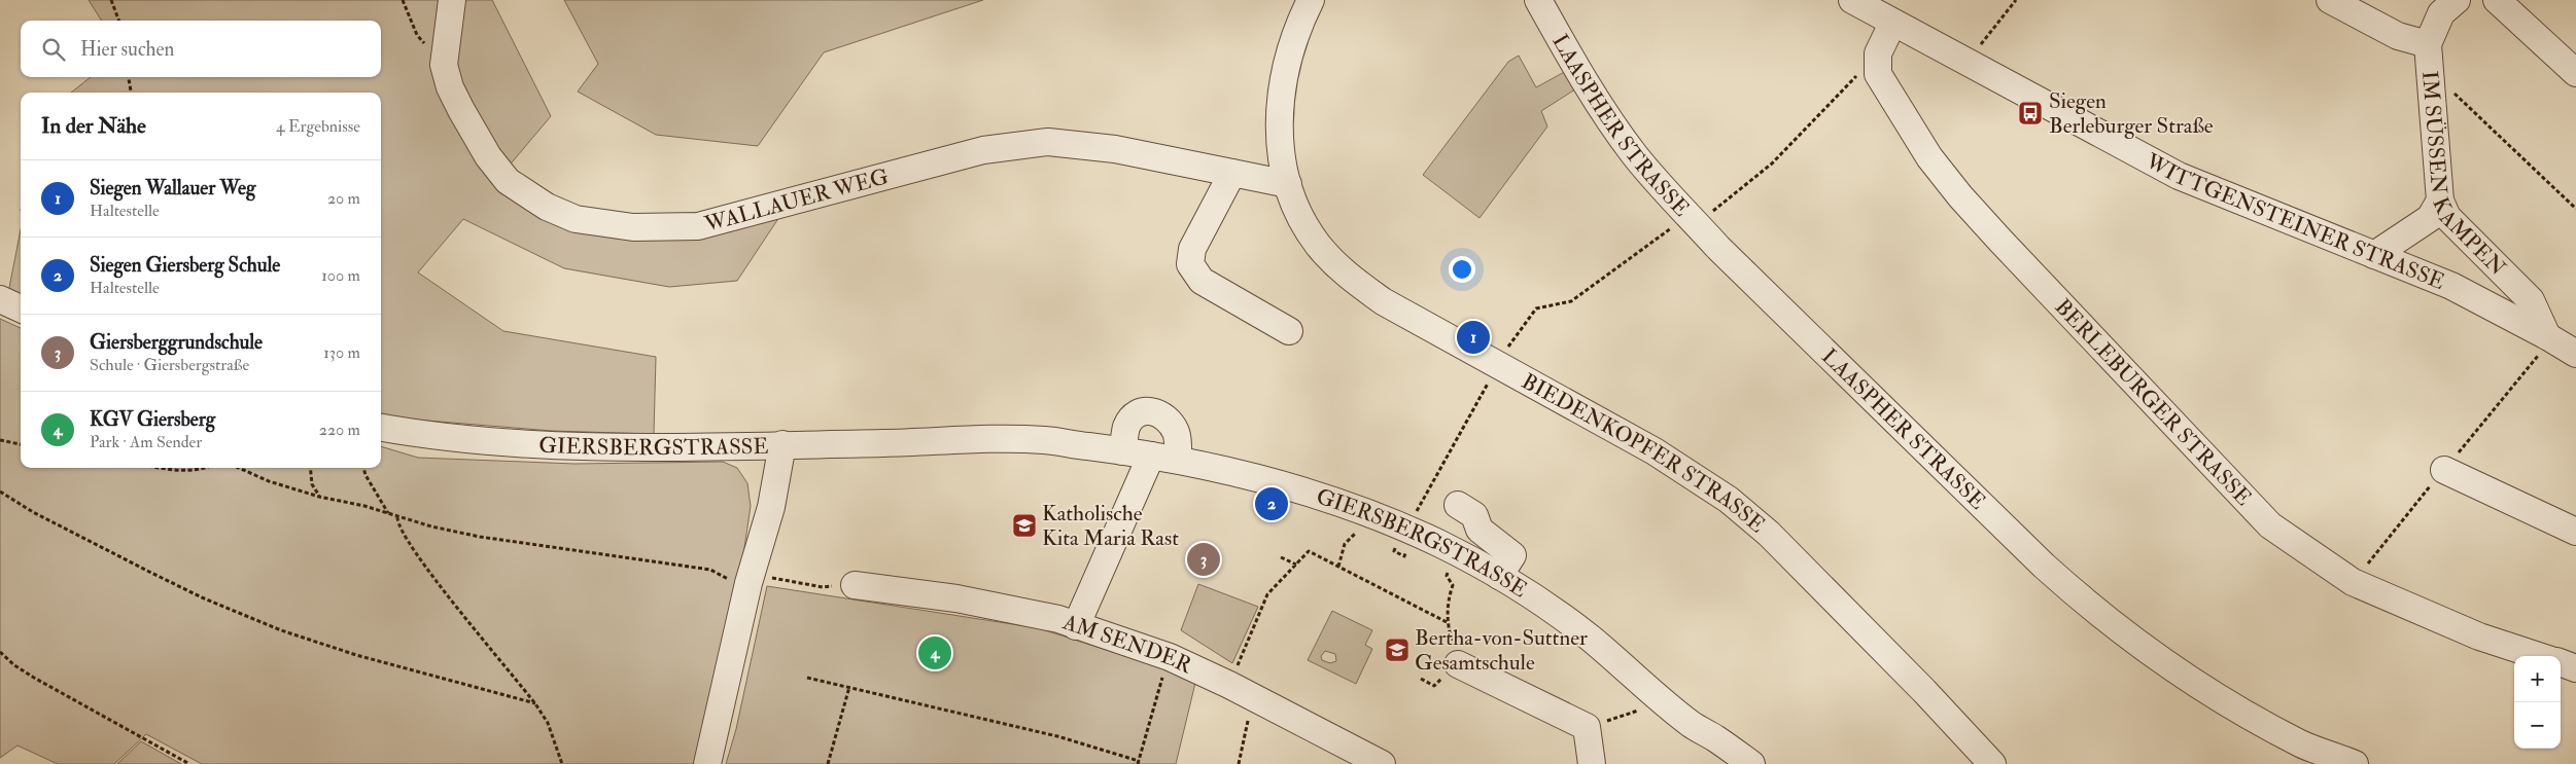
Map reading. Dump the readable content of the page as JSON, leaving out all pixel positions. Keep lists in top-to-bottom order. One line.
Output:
{"streets":{"street":["LAASPHER STRASSE","IM SÜSSEN KAMPEN","WALLAUER WEG","WITTGENSTEINER STRASSE","BERLEBURGER STRASSE","GIERSBERGSTRASSE","BIEDENKOPFER STRASSE","AM SENDER"]},"crossings":[["IM SÜSSEN KAMPEN","WITTGENSTEINER STRASSE"],["WALLAUER WEG","BIEDENKOPFER STRASSE"],["WITTGENSTEINER STRASSE","BERLEBURGER STRASSE"]],"places":{"bus stop":["Siegen Berleburger Straße"],"school or university":["Katholische Kita Maria Rast","Bertha-von-Suttner Gesamtschule"]},"page":{"search":"Hier suchen","heading":["In der Nähe","4 Ergebnisse"],"list":[{"mark":"1","name":"Siegen Wallauer Weg","note":"Haltestelle","value":"20 m"},{"mark":"2","name":"Siegen Giersberg Schule","note":"Haltestelle","value":"100 m"},{"mark":"3","name":"Giersberggrundschule","note":"Schule · Giersbergstraße","value":"130 m"},{"mark":"4","name":"KGV Giersberg","note":"Park · Am Sender","value":"220 m"}],"pins":["1","2","3","4"],"map_buttons":["+","−"]}}
